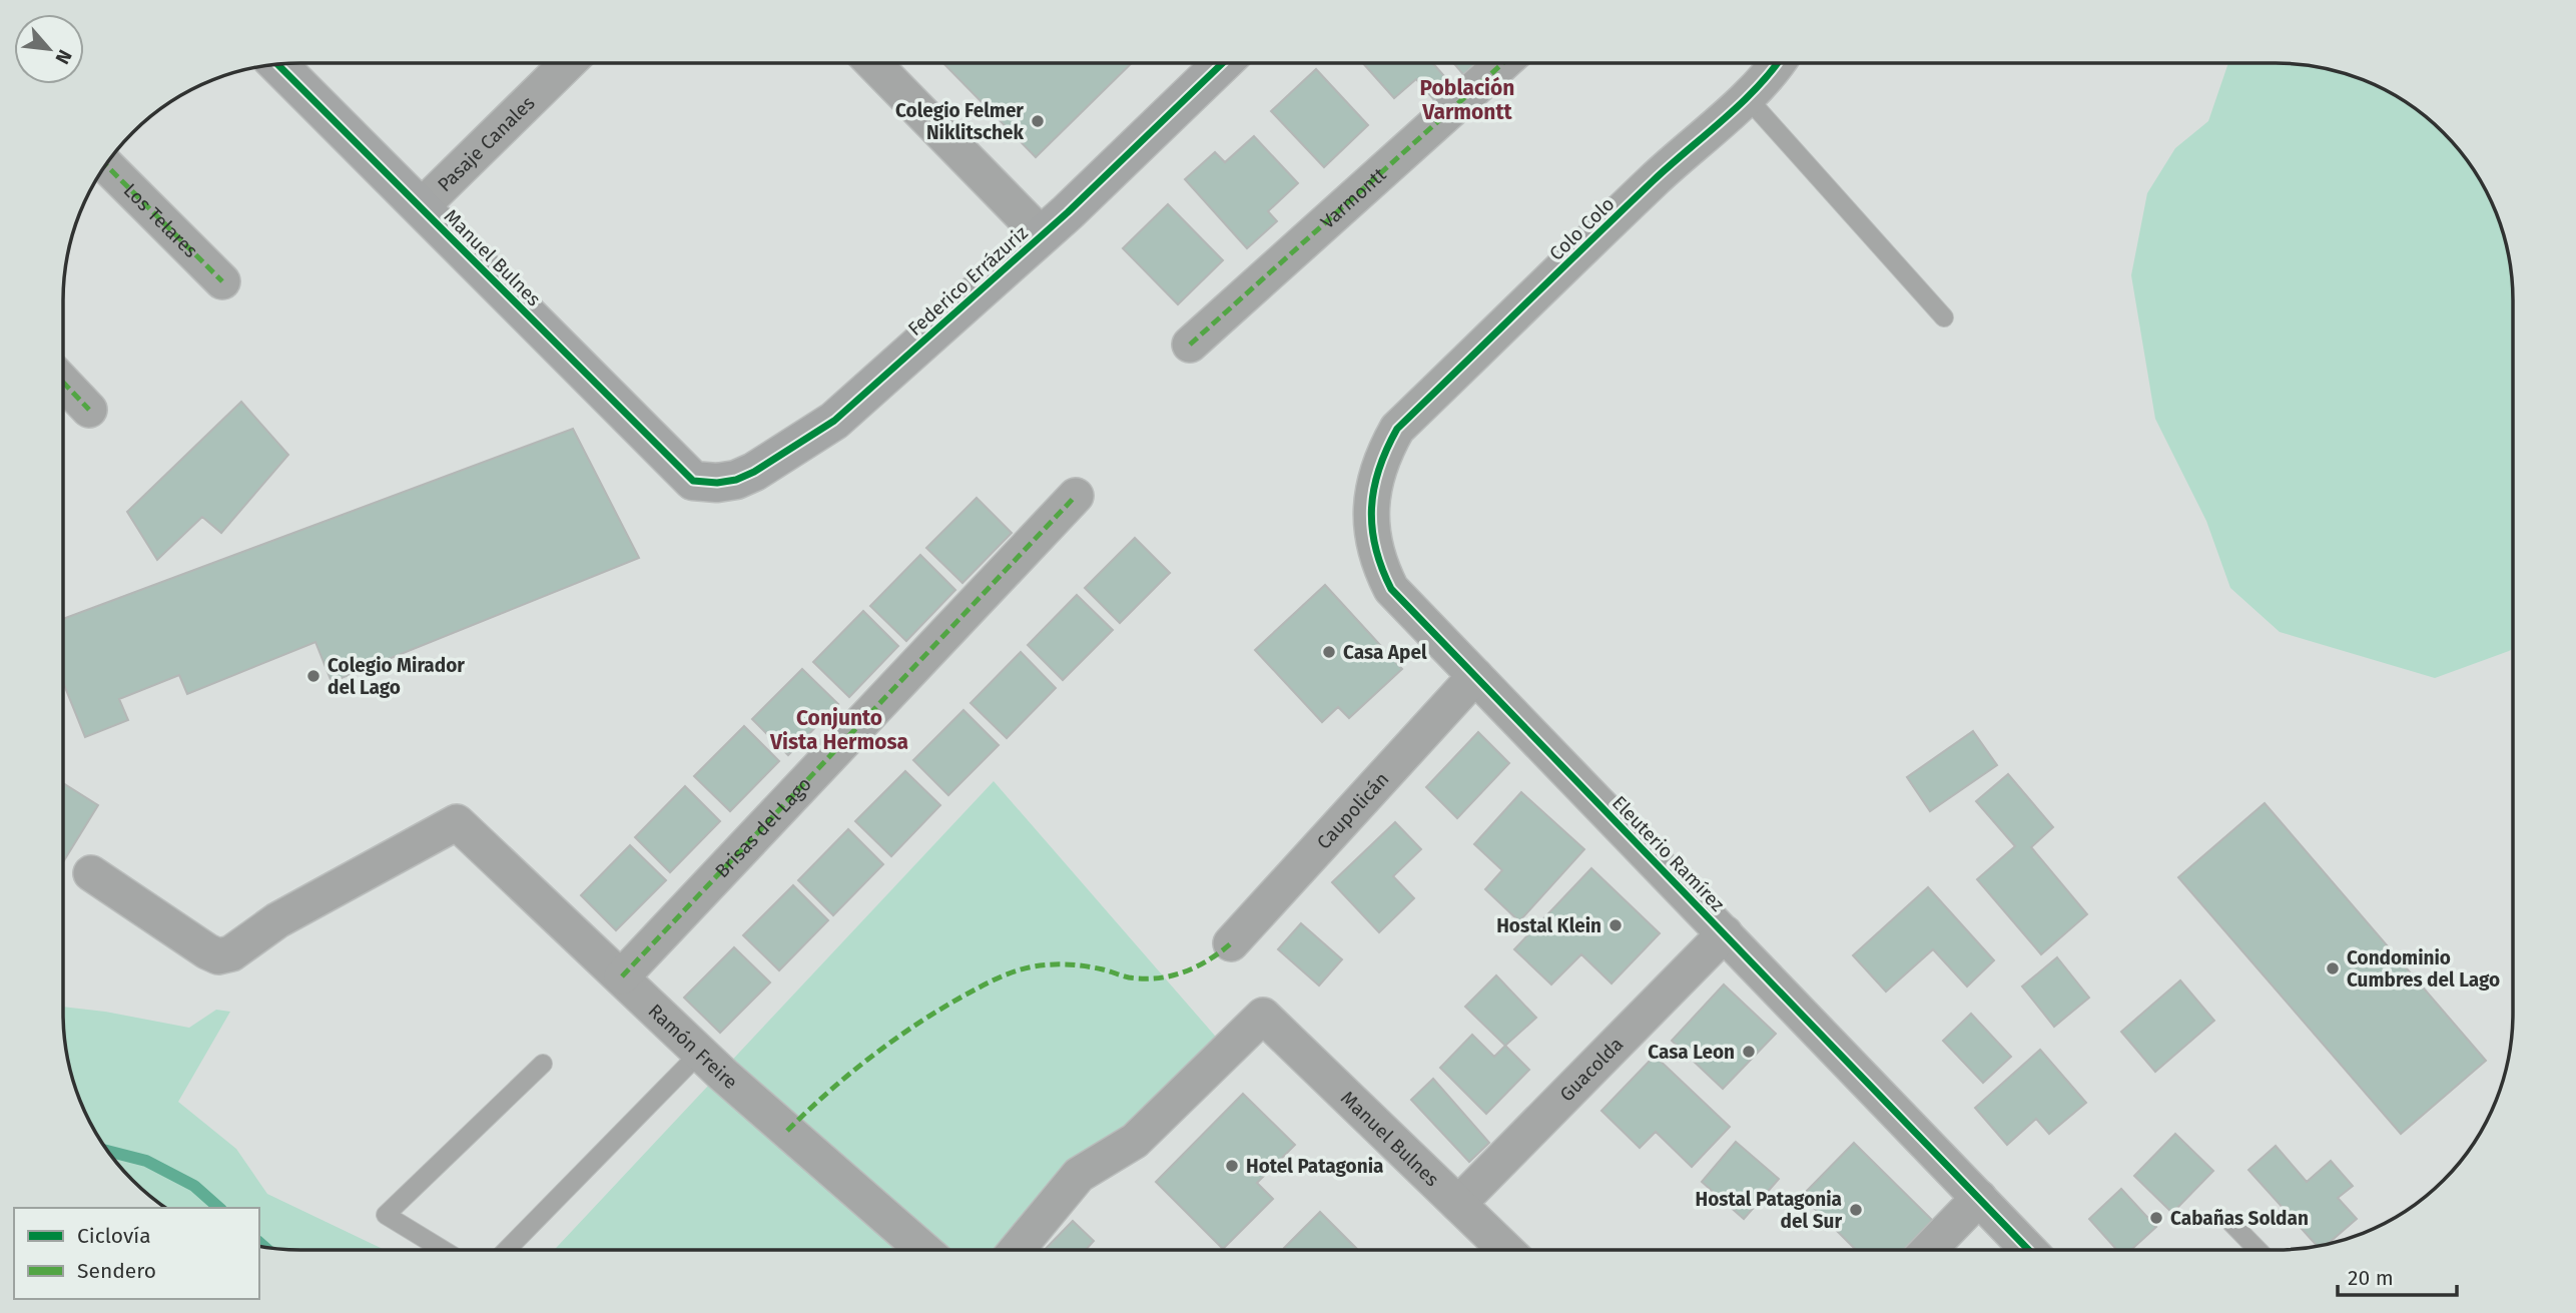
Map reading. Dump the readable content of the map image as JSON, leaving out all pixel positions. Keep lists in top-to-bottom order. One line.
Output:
{"streets":{"street":["Pasaje Canales","Varmontt","Los Telares","Colo Colo","Manuel Bulnes","Federico Errázuriz","Caupolicán","Brisas del Lago","Eleuterio Ramírez","Ramón Freire","Guacolda"]},"crossings":[["Pasaje Canales","Manuel Bulnes"],["Colo Colo","Eleuterio Ramírez"],["Manuel Bulnes","Federico Errázuriz"],["Manuel Bulnes","Guacolda"],["Caupolicán","Eleuterio Ramírez"],["Brisas del Lago","Ramón Freire"],["Eleuterio Ramírez","Guacolda"]],"districts":["Población Varmontt","Conjunto Vista Hermosa"],"places":["Colegio Felmer Niklitschek","Casa Apel","Colegio Mirador del Lago","Hostal Klein","Condominio Cumbres del Lago","Casa Leon","Hotel Patagonia","Hostal Patagonia del Sur","Cabañas Soldan"],"legend":["Ciclovía","Sendero"],"scale_bar":"20 m","north":"bottom right"}
